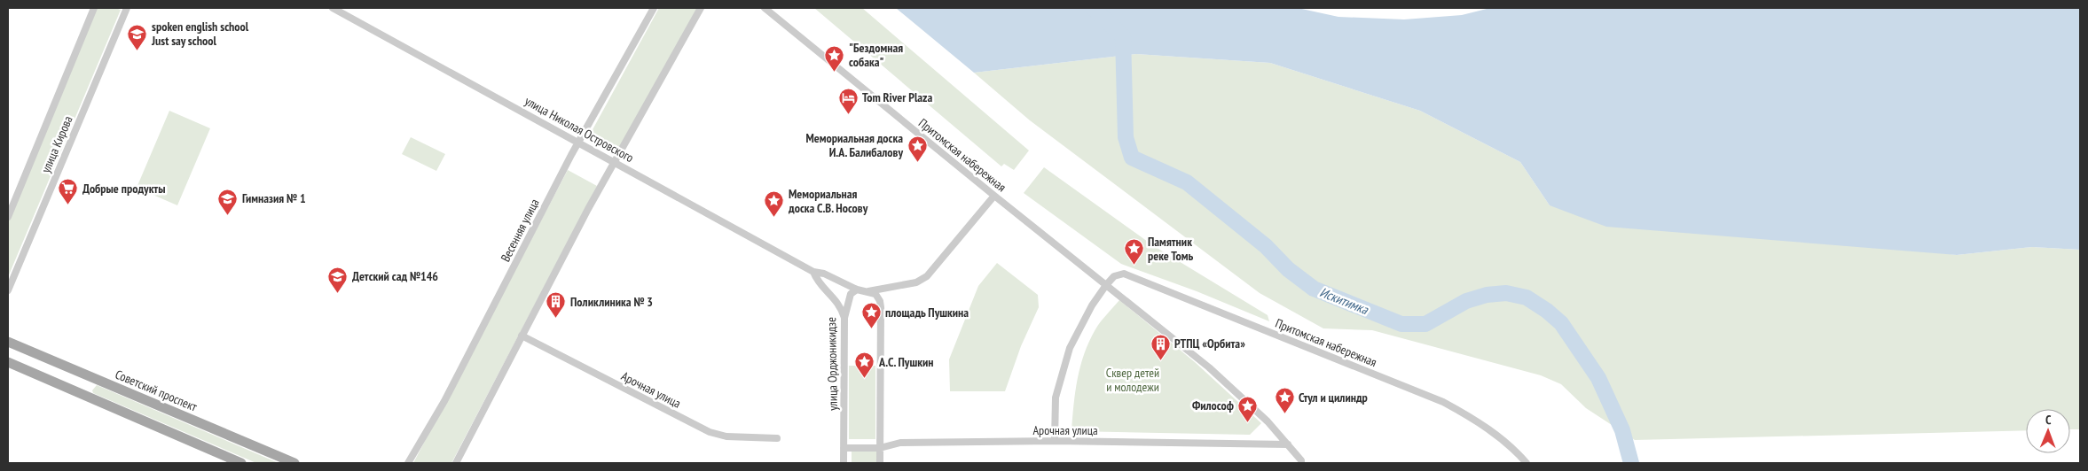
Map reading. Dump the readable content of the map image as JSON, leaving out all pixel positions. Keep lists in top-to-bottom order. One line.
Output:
{"streets":{"main road":["Советский проспект"],"street":["улица Николая Островского","улица Кирова","Притомская набережная","Весенняя улица","улица Орджоникидзе","Арочная улица"]},"crossings":[["улица Николая Островского","Весенняя улица"],["улица Николая Островского","улица Орджоникидзе"],["Притомская набережная","Арочная улица"],["улица Орджоникидзе","Арочная улица"]],"water":["Искитимка"],"parks":["Сквер детей и молодежи"],"places":{"school or university":["spoken english school Just say school","Гимназия № 1","Детский сад №146"],"place":["\"Бездомная собака\"","Мемориальная доска И.А. Балибалову","Мемориальная доска С.В. Носову","Памятник реке Томь","площадь Пушкина","А.С. Пушкин","Стул и цилиндр","Философ"],"hotel":["Tom River Plaza"],"supermarket":["Добрые продукты"],"building":["Поликлиника № 3","РТПЦ «Орбита»"]},"north":"top"}
